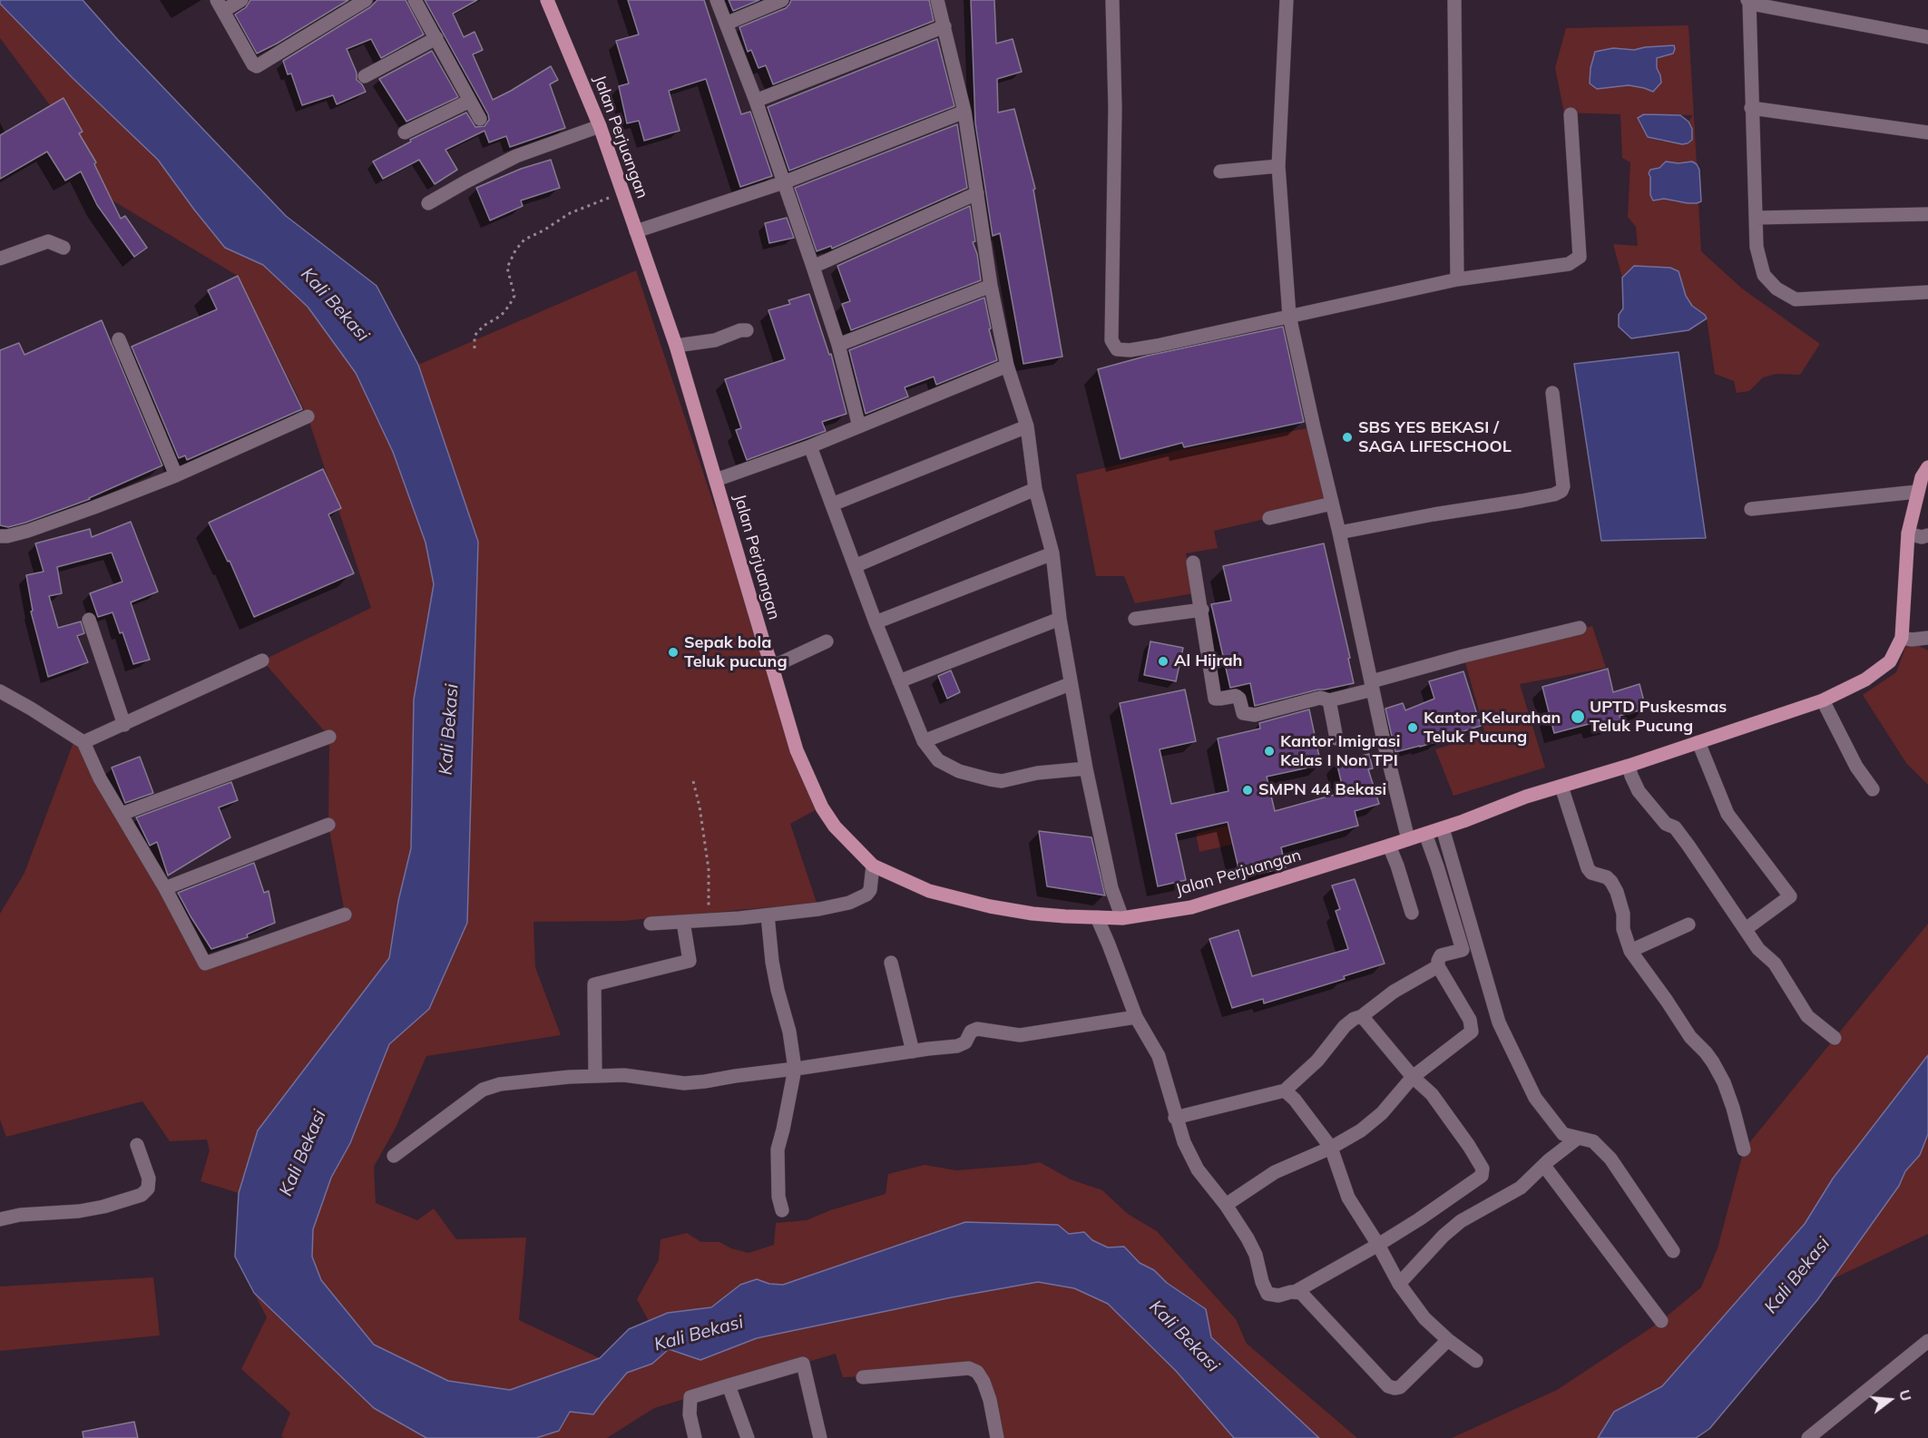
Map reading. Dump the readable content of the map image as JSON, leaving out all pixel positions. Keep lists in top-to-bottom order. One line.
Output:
{"streets":{"main road":["Jalan Perjuangan"]},"water":["Kali Bekasi"],"places":["SBS YES BEKASI / SAGA LIFESCHOOL","Sepak bola Teluk pucung","Al Hijrah","UPTD Puskesmas Teluk Pucung","Kantor Kelurahan Teluk Pucung","Kantor Imigrasi Kelas I Non TPI","SMPN 44 Bekasi"],"north":"right"}
